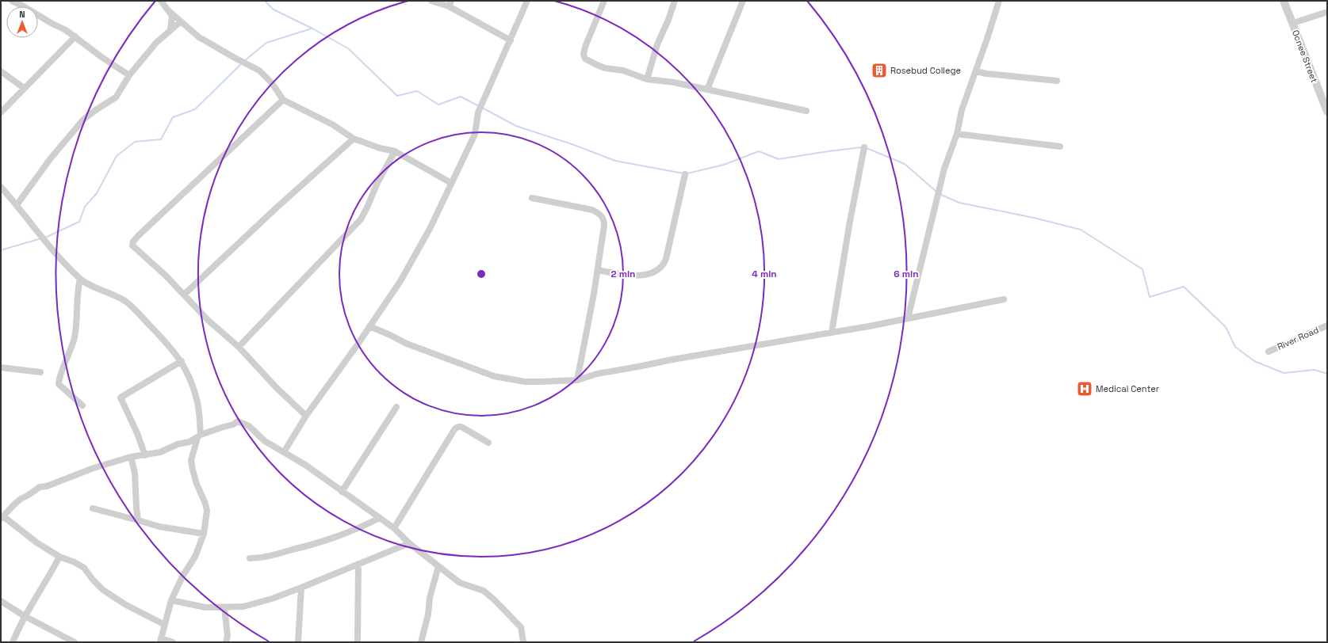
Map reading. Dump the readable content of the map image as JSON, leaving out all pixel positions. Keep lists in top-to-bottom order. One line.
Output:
{"streets":{"street":["Ocnee Street","River Road"]},"places":{"building":["Rosebud College"],"hospital":["Medical Center"]},"north":"top","rings":["2 min","4 min","6 min"]}
